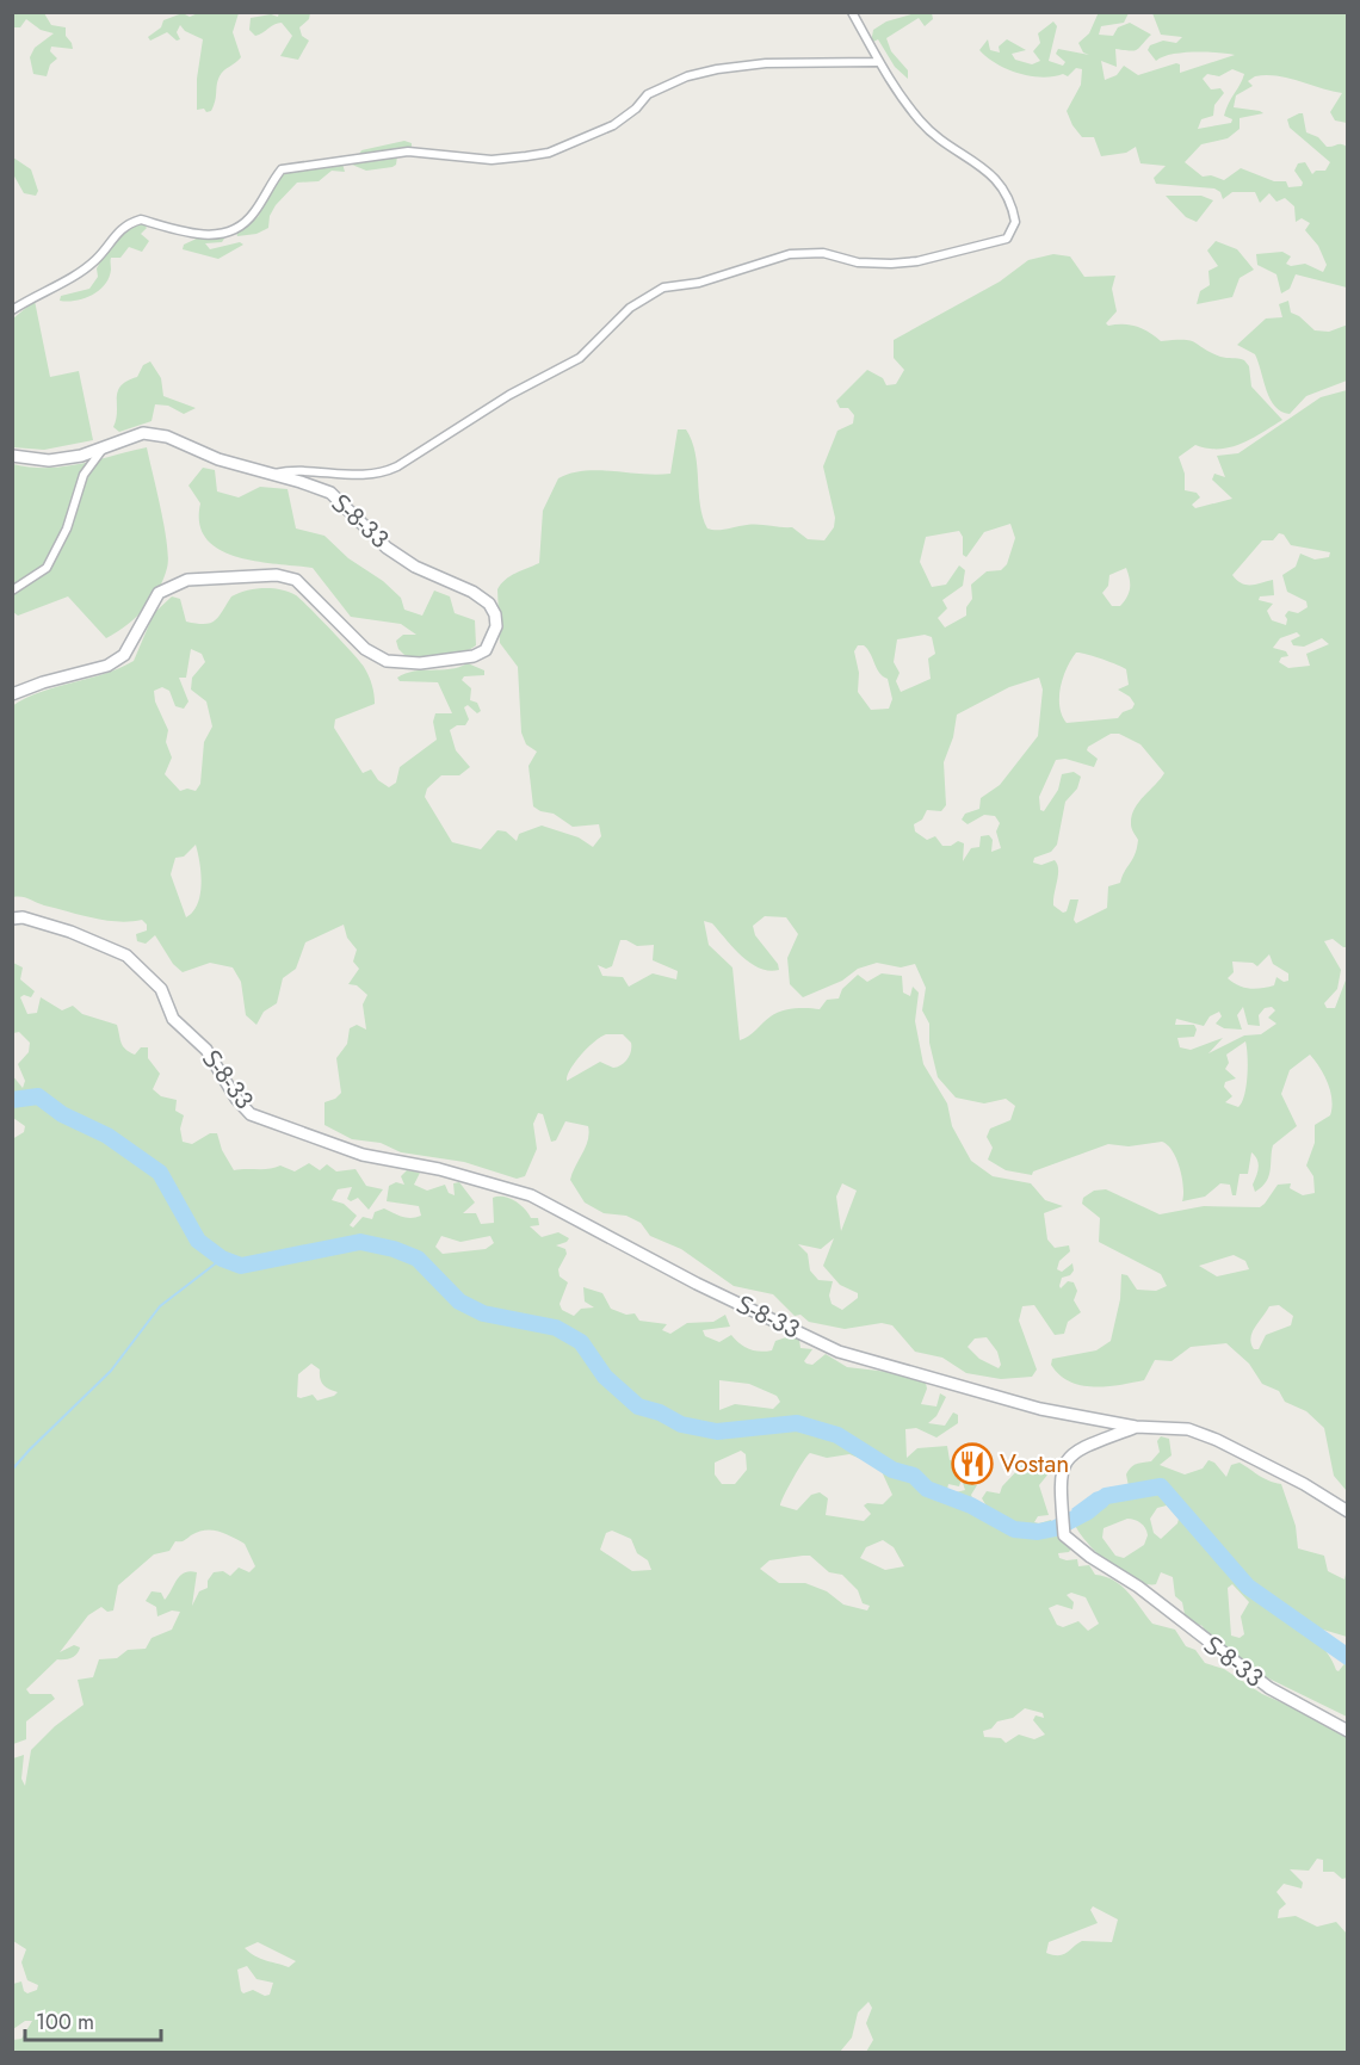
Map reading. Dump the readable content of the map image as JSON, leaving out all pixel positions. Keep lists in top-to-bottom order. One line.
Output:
{"streets":{"street":["Տ-8-33"]},"places":{"restaurant":["Vostan"]},"scale_bar":"100 m"}
